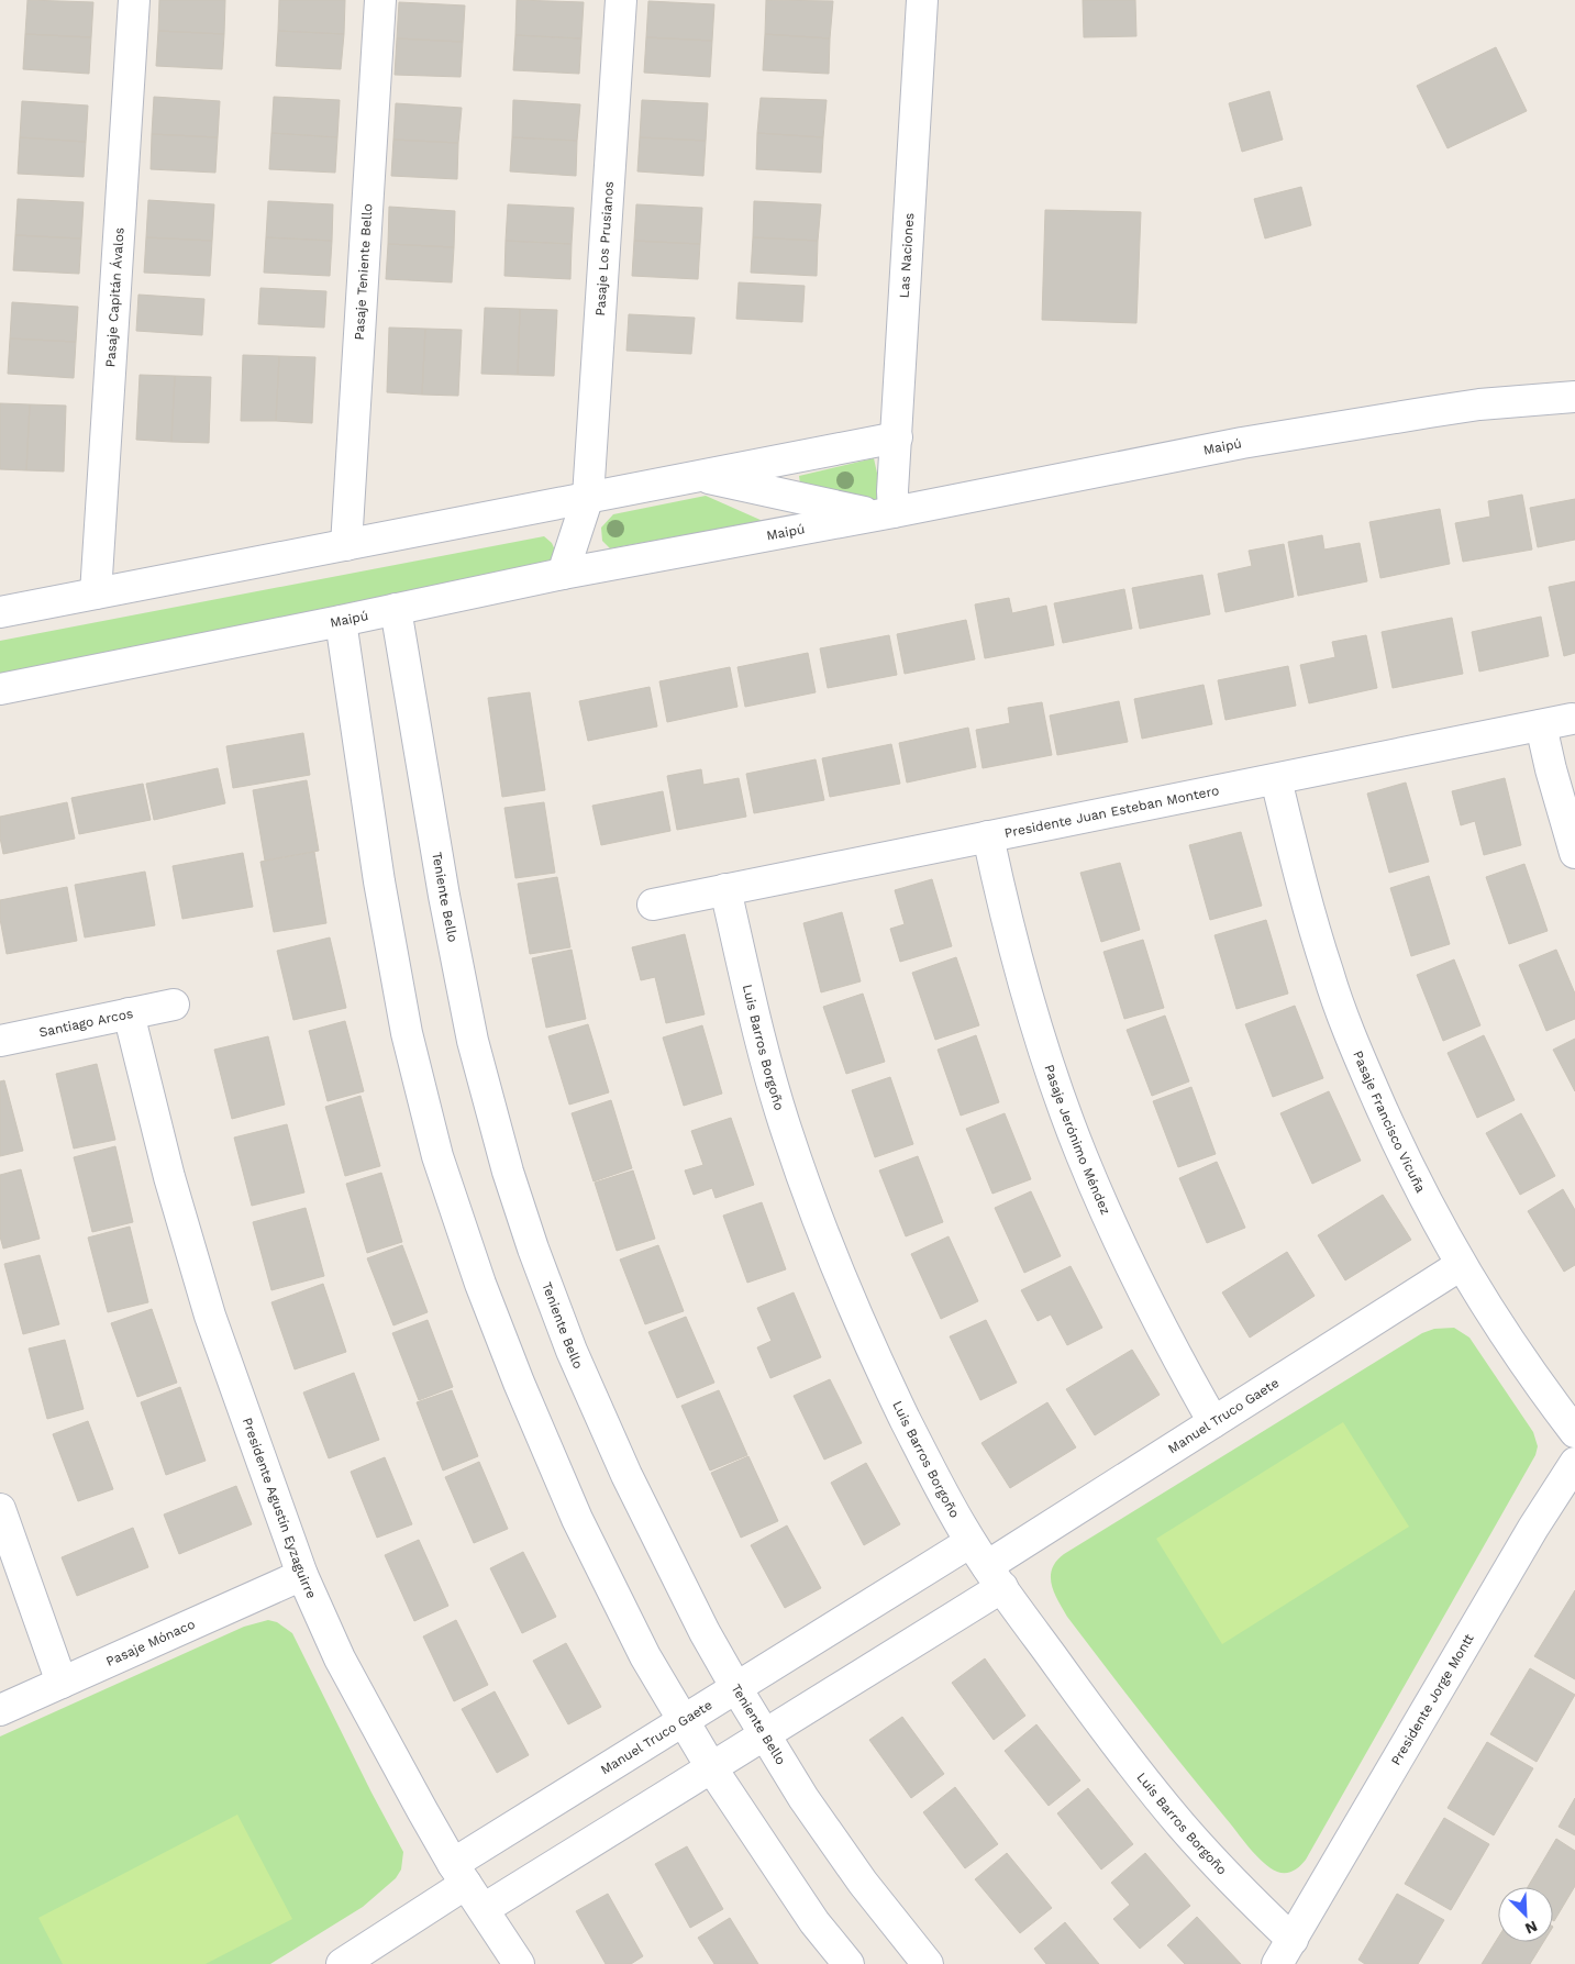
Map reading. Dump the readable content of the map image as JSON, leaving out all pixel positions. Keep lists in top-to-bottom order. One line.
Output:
{"streets":{"street":["Pasaje Los Prusianos","Las Naciones","Pasaje Teniente Bello","Pasaje Capitán Ávalos","Maipú","Presidente Juan Esteban Montero","Teniente Bello","Santiago Arcos","Luis Barros Borgoño","Pasaje Francisco Vicuña","Pasaje Jerónimo Méndez","Manuel Truco Gaete","Presidente Agustín Eyzaguirre","Pasaje Mónaco","Presidente Jorge Montt"]},"crossings":[["Pasaje Los Prusianos","Maipú"],["Las Naciones","Maipú"],["Maipú","Teniente Bello"],["Presidente Juan Esteban Montero","Luis Barros Borgoño"],["Presidente Juan Esteban Montero","Pasaje Francisco Vicuña"],["Presidente Juan Esteban Montero","Pasaje Jerónimo Méndez"],["Teniente Bello","Manuel Truco Gaete"],["Santiago Arcos","Presidente Agustín Eyzaguirre"],["Luis Barros Borgoño","Manuel Truco Gaete"],["Luis Barros Borgoño","Presidente Jorge Montt"],["Pasaje Francisco Vicuña","Manuel Truco Gaete"],["Pasaje Jerónimo Méndez","Manuel Truco Gaete"],["Manuel Truco Gaete","Presidente Agustín Eyzaguirre"],["Presidente Agustín Eyzaguirre","Pasaje Mónaco"]],"north":"bottom right"}
